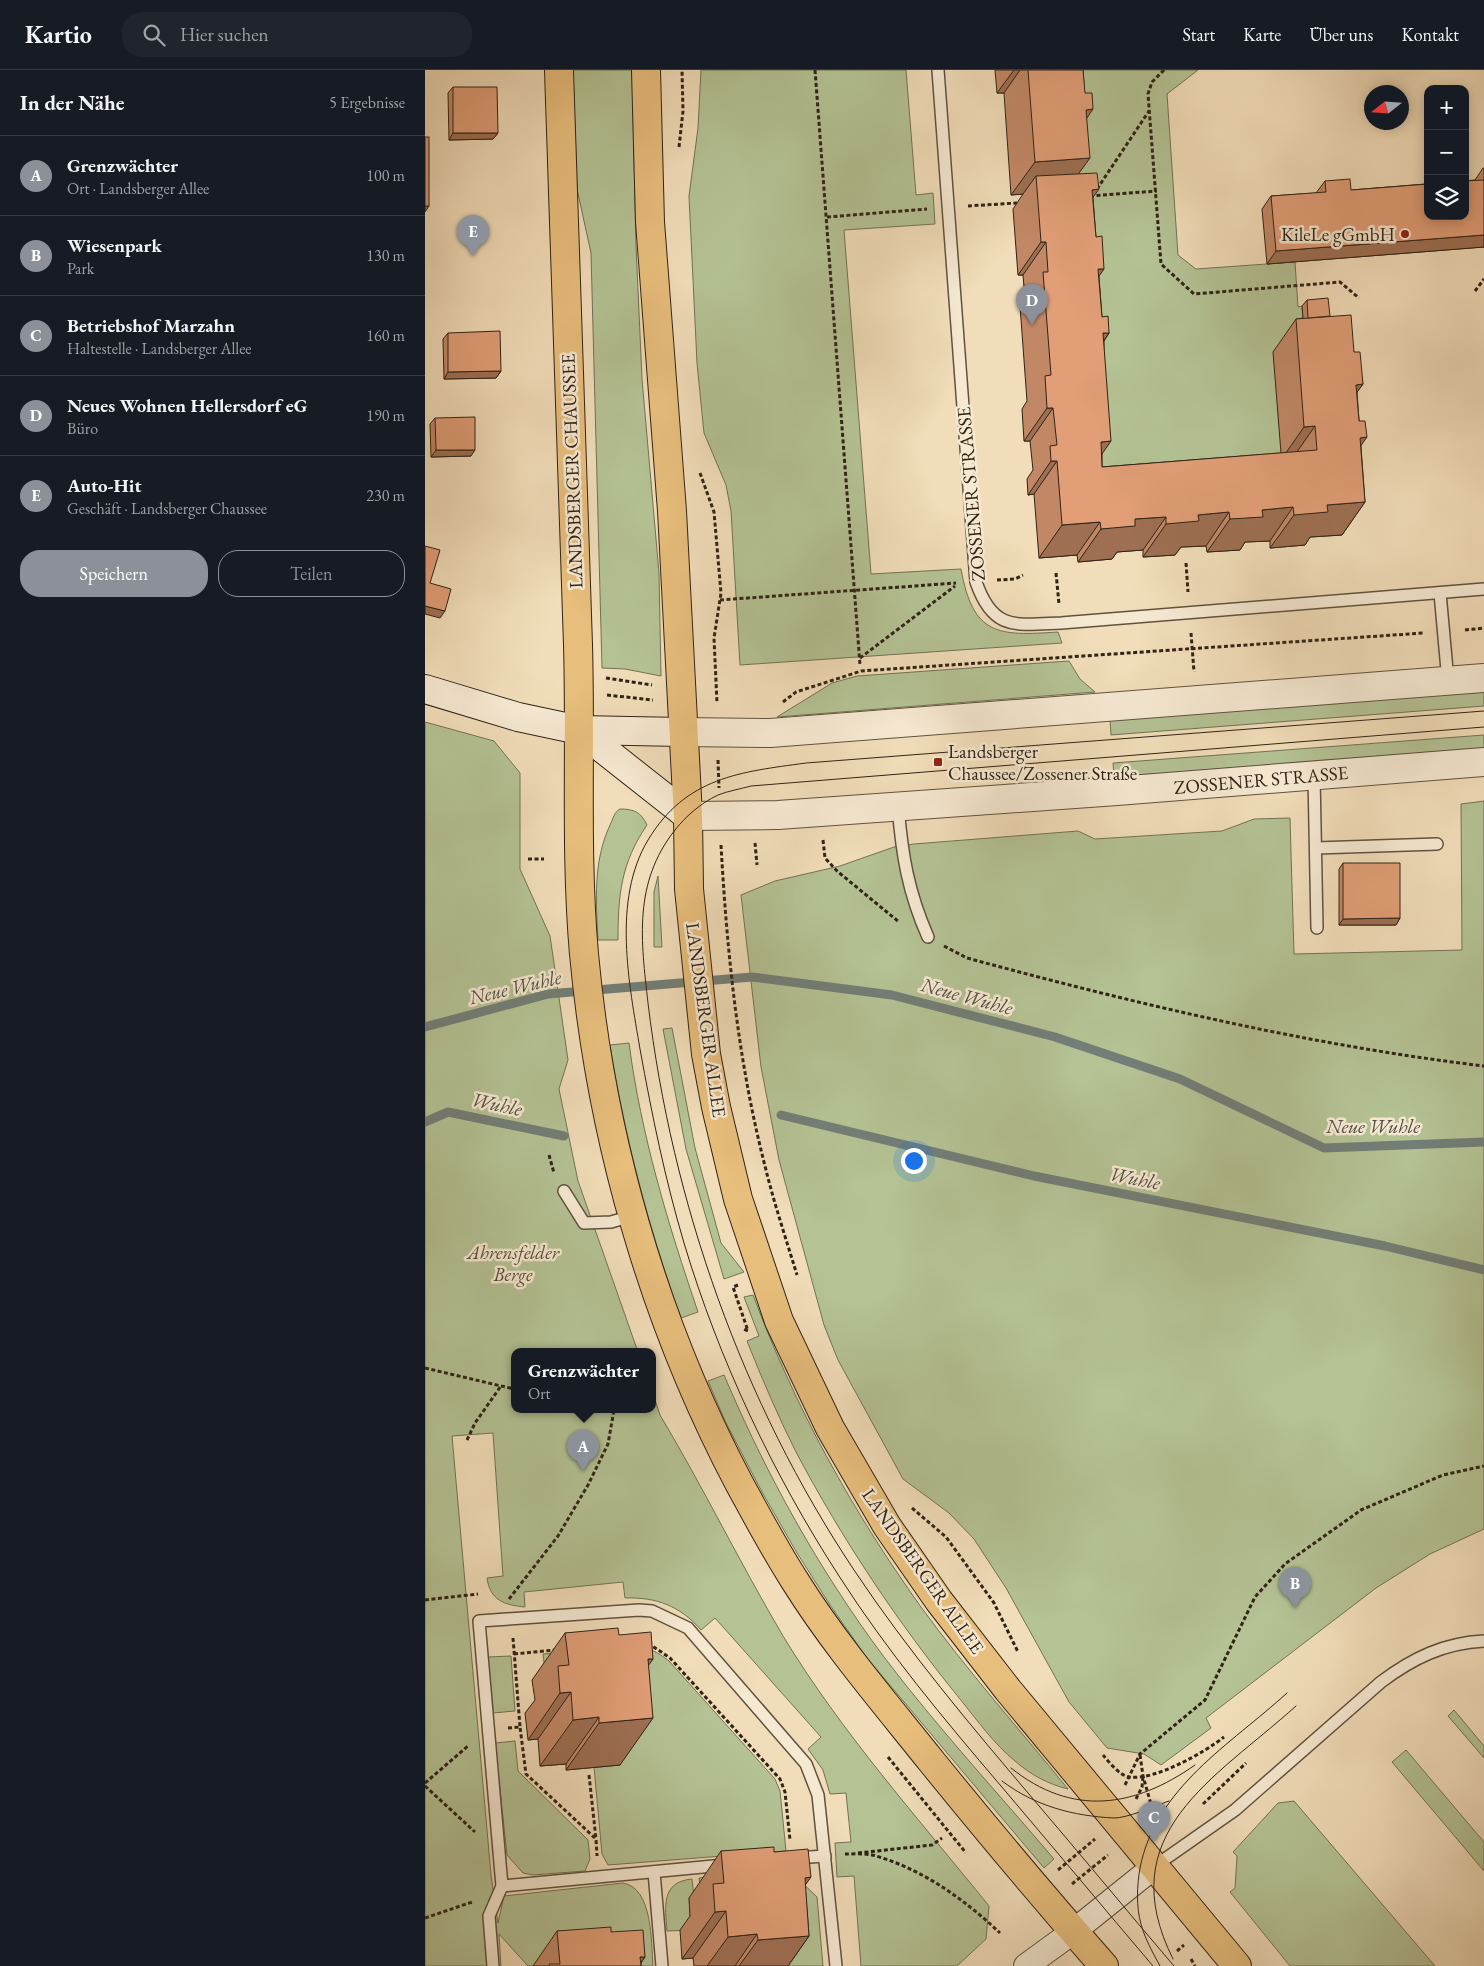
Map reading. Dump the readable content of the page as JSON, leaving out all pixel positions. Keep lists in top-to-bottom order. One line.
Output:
{"streets":{"main road":["LANDSBERGER CHAUSSEE","LANDSBERGER ALLEE"],"street":["ZOSSENER STRASSE"]},"crossings":[["ZOSSENER STRASSE","LANDSBERGER ALLEE"]],"water":["Neue Wuhle","Wuhle"],"parks":["Ahrensfelder Berge"],"places":{"other":["KileLe gGmbH"],"transit":["Landsberger Chaussee/Zossener Straße"]},"north":"left","page":{"header":"Kartio","search":"Hier suchen","nav":["Start","Karte","Über uns","Kontakt"],"heading":["In der Nähe","5 Ergebnisse"],"map_buttons":["+","−"],"list":[{"mark":"A","name":"Grenzwächter","note":"Ort · Landsberger Allee","value":"100 m"},{"mark":"B","name":"Wiesenpark","note":"Park","value":"130 m"},{"mark":"C","name":"Betriebshof Marzahn","note":"Haltestelle · Landsberger Allee","value":"160 m"},{"mark":"D","name":"Neues Wohnen Hellersdorf eG","note":"Büro","value":"190 m"},{"mark":"E","name":"Auto-Hit","note":"Geschäft · Landsberger Chaussee","value":"230 m"}],"pins":["E","D","A","B","C"],"buttons":["Speichern","Teilen"],"popup":["Grenzwächter","Ort"]}}
